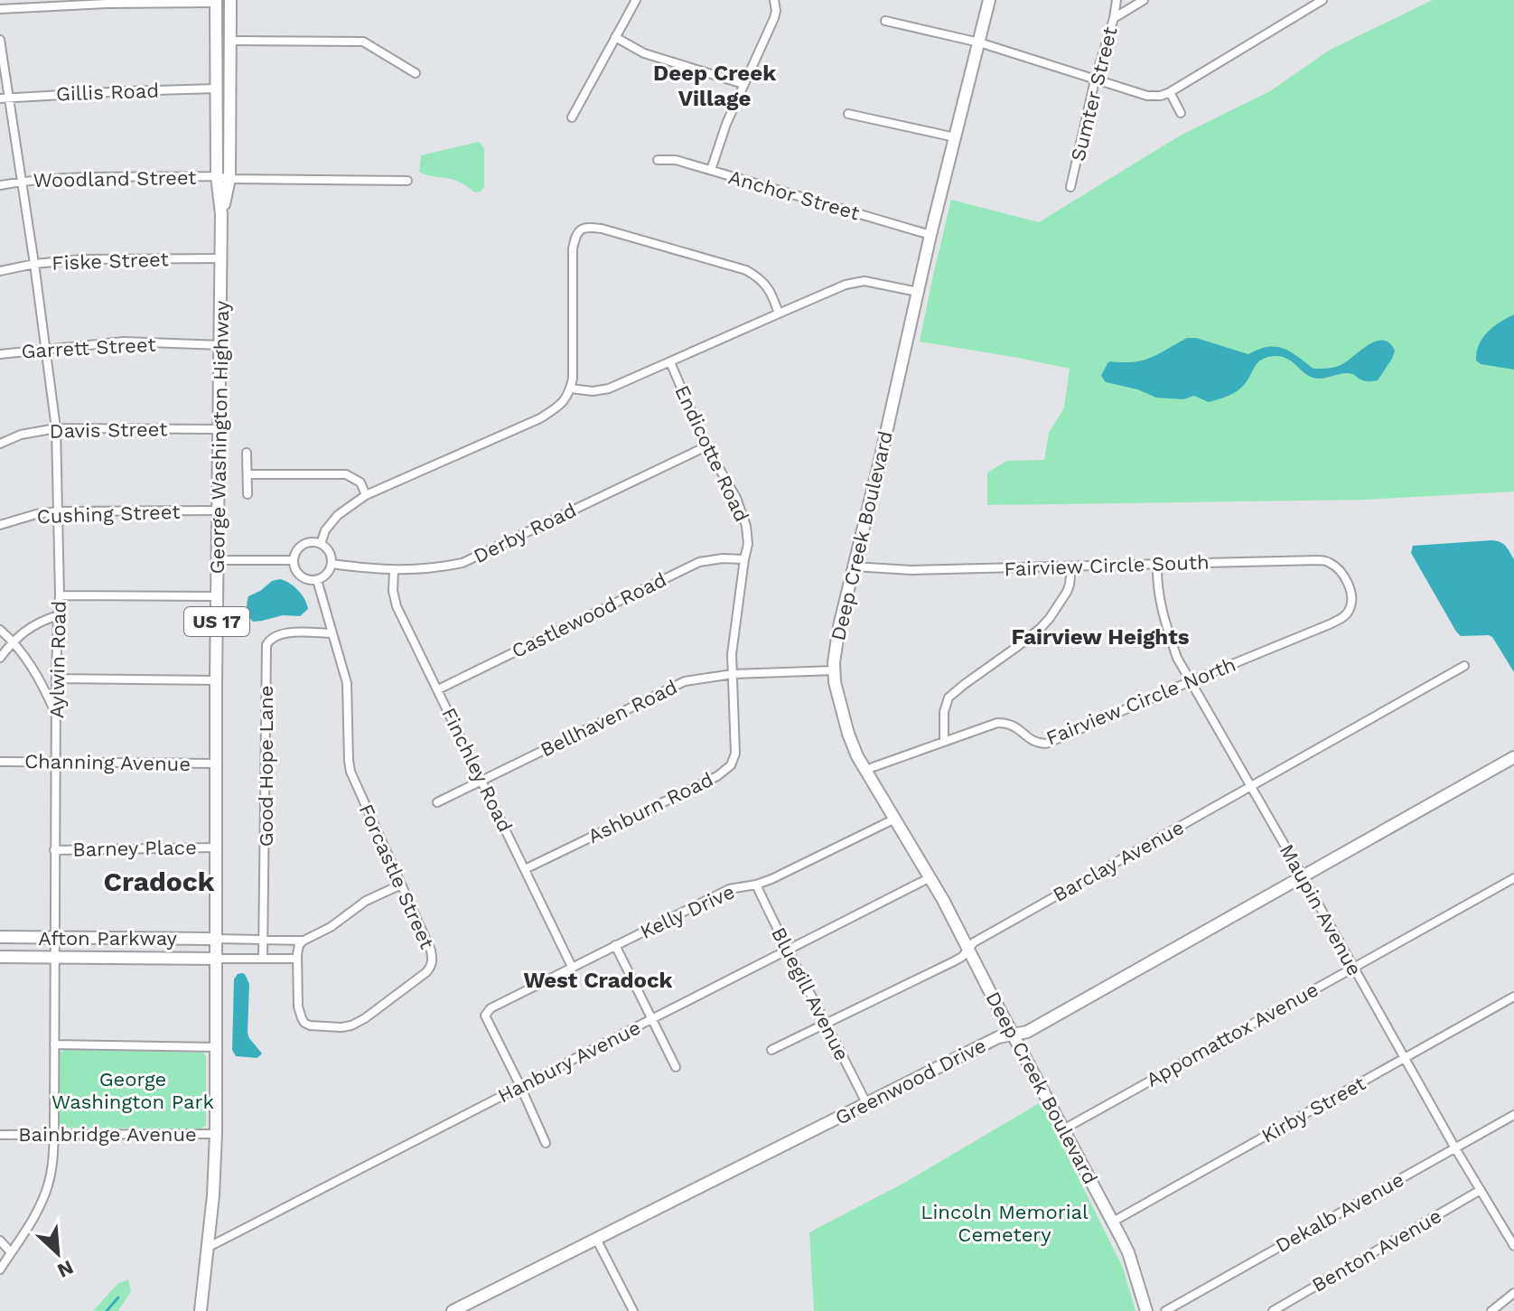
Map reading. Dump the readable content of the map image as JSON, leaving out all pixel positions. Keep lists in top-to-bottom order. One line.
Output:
{"streets":{"street":["Gillis Road","Sumter Street","Woodland Street","Anchor Street","Fiske Street","Garrett Street","Davis Street","George Washington Highway","Endicotte Road","Cushing Street","Derby Road","Deep Creek Boulevard","Fairview Circle South","Castlewood Road","US 17","Aylwin Road","Fairview Circle North","Bellhaven Road","Channing Avenue","Good Hope Lane","Finchley Road","Ashburn Road","Barney Place","Barclay Avenue","Forcastle Street","Maupin Avenue","Kelly Drive","Afton Parkway","Bluegill Avenue","Appomattox Avenue","Hanbury Avenue","Greenwood Drive","Kirby Street","Bainbridge Avenue","Dekalb Avenue","Benton Avenue"]},"crossings":[["Gillis Road","George Washington Highway"],["Gillis Road","Aylwin Road"],["Woodland Street","George Washington Highway"],["Woodland Street","Aylwin Road"],["Anchor Street","Deep Creek Boulevard"],["Fiske Street","George Washington Highway"],["Fiske Street","Aylwin Road"],["Garrett Street","George Washington Highway"],["Garrett Street","Aylwin Road"],["Davis Street","George Washington Highway"],["Davis Street","Aylwin Road"],["George Washington Highway","Cushing Street"],["George Washington Highway","Channing Avenue"],["George Washington Highway","Barney Place"],["George Washington Highway","Afton Parkway"],["George Washington Highway","Hanbury Avenue"],["George Washington Highway","Bainbridge Avenue"],["Endicotte Road","Derby Road"],["Endicotte Road","Castlewood Road"],["Endicotte Road","Bellhaven Road"],["Endicotte Road","Ashburn Road"],["Cushing Street","Aylwin Road"],["Derby Road","Finchley Road"],["Derby Road","Forcastle Street"],["Deep Creek Boulevard","Fairview Circle South"],["Deep Creek Boulevard","Fairview Circle North"],["Deep Creek Boulevard","Bellhaven Road"],["Deep Creek Boulevard","Barclay Avenue"],["Deep Creek Boulevard","Kelly Drive"],["Deep Creek Boulevard","Appomattox Avenue"],["Deep Creek Boulevard","Hanbury Avenue"],["Deep Creek Boulevard","Greenwood Drive"],["Deep Creek Boulevard","Kirby Street"],["Fairview Circle South","Fairview Circle North"],["Fairview Circle South","Maupin Avenue"],["Castlewood Road","Finchley Road"],["Aylwin Road","Channing Avenue"],["Aylwin Road","Barney Place"],["Aylwin Road","Afton Parkway"],["Aylwin Road","Bainbridge Avenue"],["Fairview Circle North","Maupin Avenue"],["Bellhaven Road","Finchley Road"],["Bellhaven Road","Ashburn Road"],["Good Hope Lane","Forcastle Street"],["Finchley Road","Ashburn Road"],["Finchley Road","Kelly Drive"],["Barclay Avenue","Maupin Avenue"],["Barclay Avenue","Bluegill Avenue"],["Maupin Avenue","Appomattox Avenue"],["Maupin Avenue","Greenwood Drive"],["Maupin Avenue","Kirby Street"],["Maupin Avenue","Dekalb Avenue"],["Maupin Avenue","Benton Avenue"],["Kelly Drive","Bluegill Avenue"],["Kelly Drive","Hanbury Avenue"],["Bluegill Avenue","Hanbury Avenue"],["Bluegill Avenue","Greenwood Drive"]],"districts":["Deep Creek Village","Fairview Heights","Cradock","West Cradock"],"parks":["George Washington Park","Lincoln Memorial Cemetery"],"north":"bottom right"}
